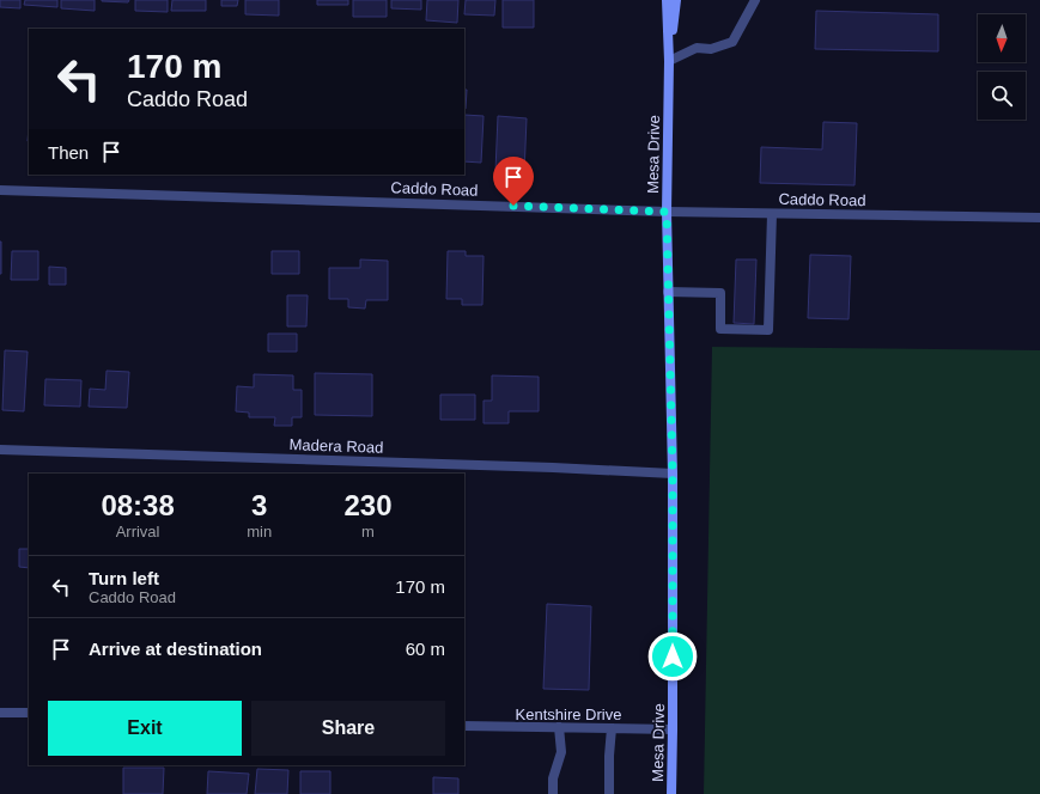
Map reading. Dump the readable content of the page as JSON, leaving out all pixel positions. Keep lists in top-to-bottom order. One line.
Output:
{"streets":{"main road":["Mesa Drive"],"street":["Caddo Road","Madera Road","Kentshire Drive"]},"crossings":[["Mesa Drive","Caddo Road"],["Mesa Drive","Madera Road"],["Mesa Drive","Kentshire Drive"]],"north":"bottom","page":{"turn":["170 m","Caddo Road"],"then":"Then","eta":["08:38","Arrival","3","min","230","m"],"list":[{"name":"Turn left","note":"Caddo Road","value":"170 m"},{"name":"Arrive at destination","value":"60 m"}],"buttons":["Exit","Share"]}}
